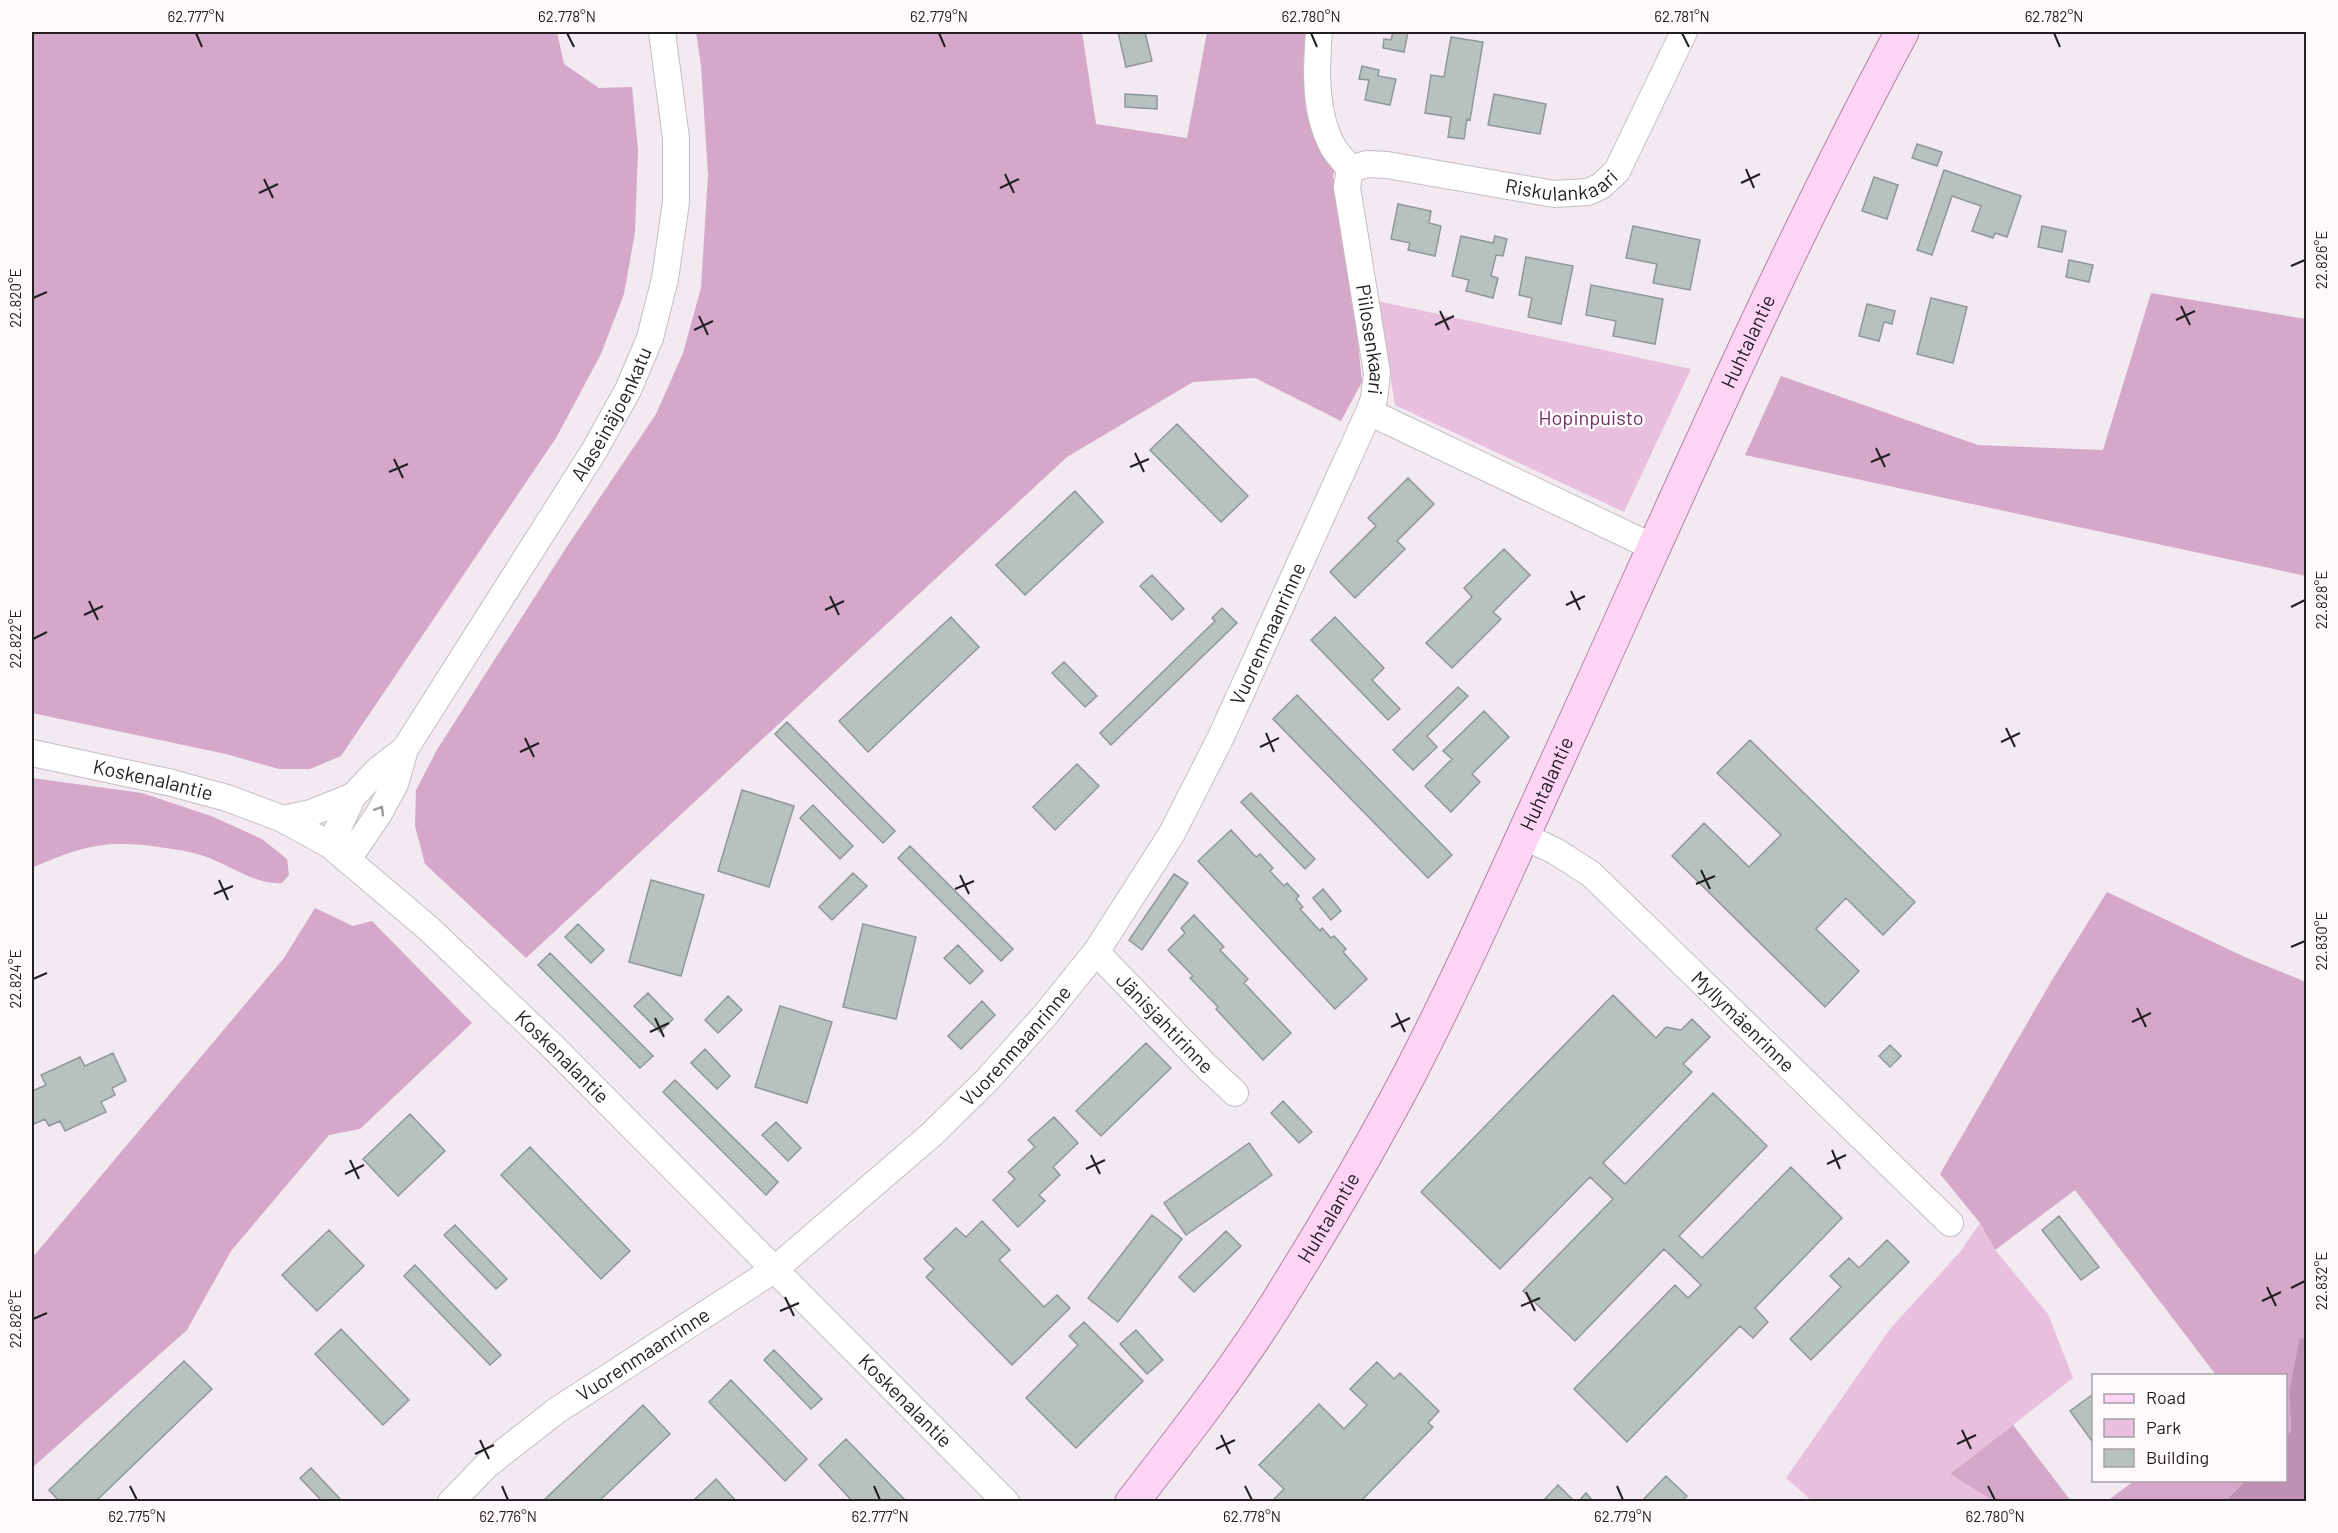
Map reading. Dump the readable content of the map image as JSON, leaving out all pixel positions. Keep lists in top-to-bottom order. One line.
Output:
{"streets":{"main road":["Huhtalantie"],"street":["Riskulankaari","Piilosenkaari","Alaseinäjoenkatu","Vuorenmaanrinne","Koskenalantie","Myllymäenrinne","Jänisjahtirinne"]},"crossings":[["Riskulankaari","Piilosenkaari"],["Piilosenkaari","Huhtalantie"],["Piilosenkaari","Vuorenmaanrinne"],["Huhtalantie","Myllymäenrinne"],["Alaseinäjoenkatu","Koskenalantie"],["Vuorenmaanrinne","Koskenalantie"],["Vuorenmaanrinne","Jänisjahtirinne"]],"parks":["Hopinpuisto"],"legend":["Road","Park","Building"],"coordinates":["62.777°N","62.778°N","62.779°N","62.780°N","62.781°N","62.782°N","22.826°E","22.820°E","22.828°E","22.822°E","22.830°E","22.824°E","22.832°E","62.775°N","62.776°N"]}
